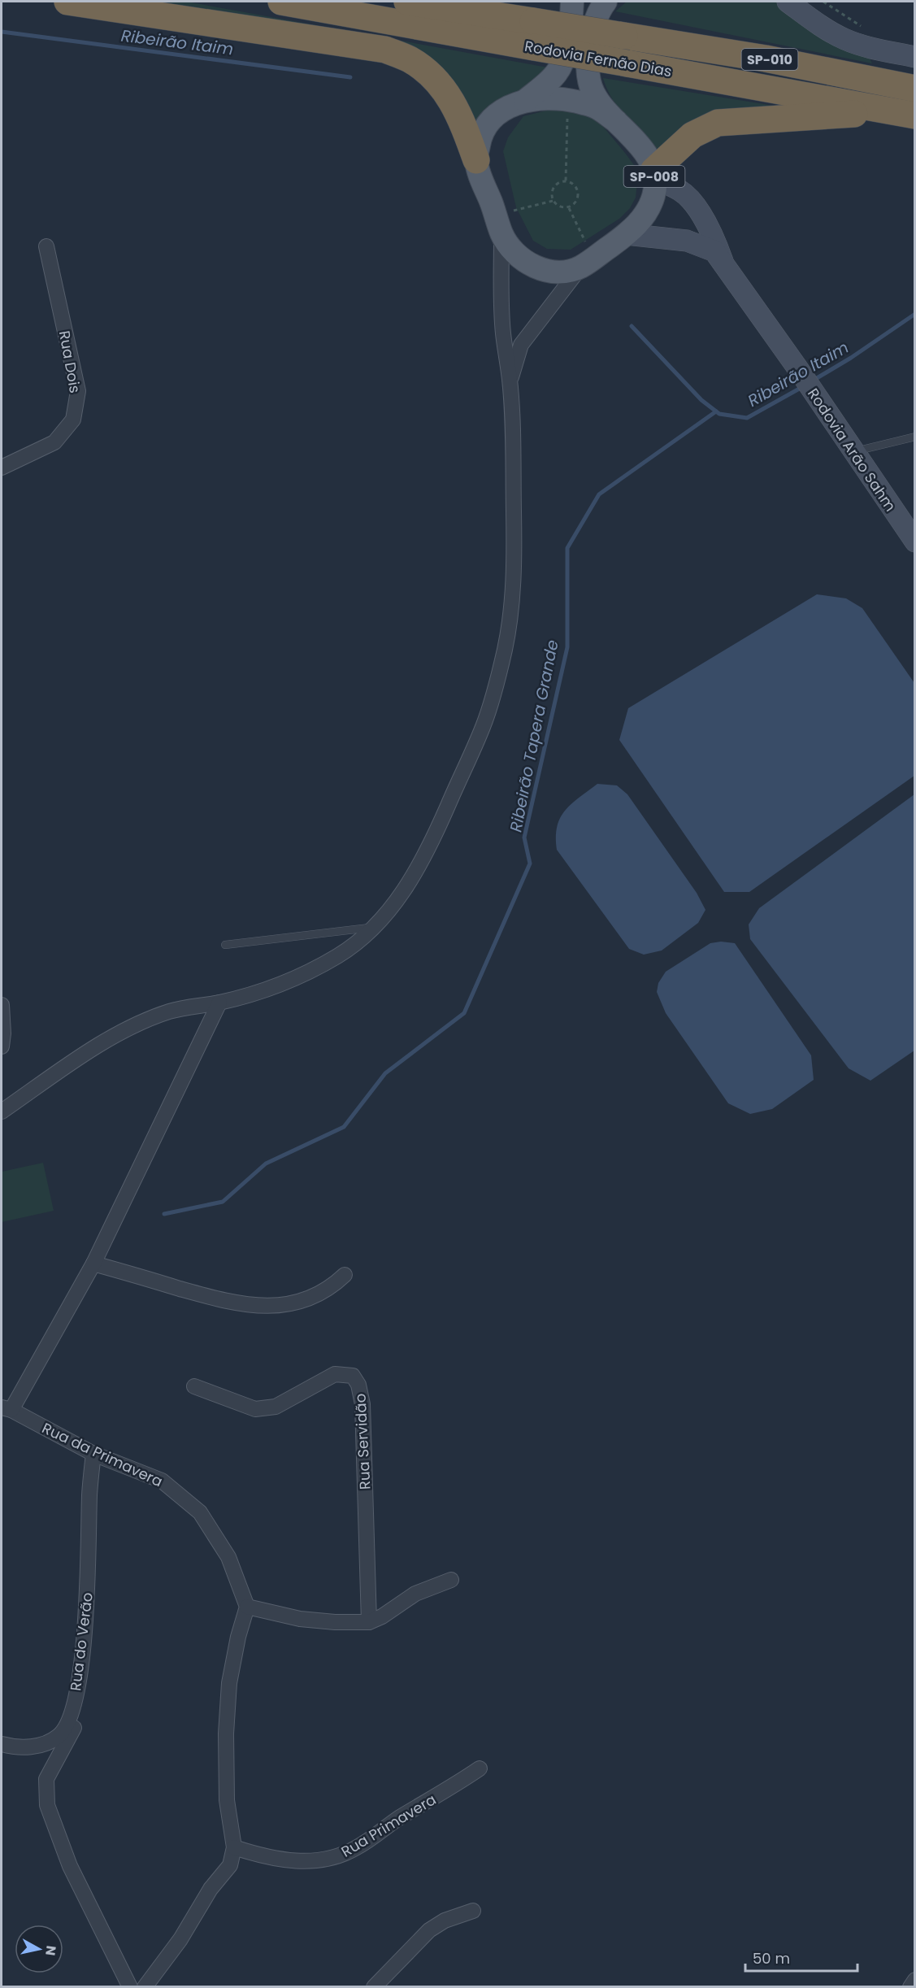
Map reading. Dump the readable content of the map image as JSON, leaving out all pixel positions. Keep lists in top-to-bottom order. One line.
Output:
{"streets":{"highway":["Rodovia Fernão Dias","SP-010"],"main road":["SP-008"],"street":["Rua Dois","Rodovia Arão Sahm","Rua Servidão","Rua da Primavera","Rua do Verão","Rua Primavera"]},"crossings":[["SP-008","Rodovia Arão Sahm"],["Rua da Primavera","Rua do Verão"]],"water":["Ribeirão Itaim","Ribeirão Tapera Grande"],"scale_bar":"50 m","north":"right"}
